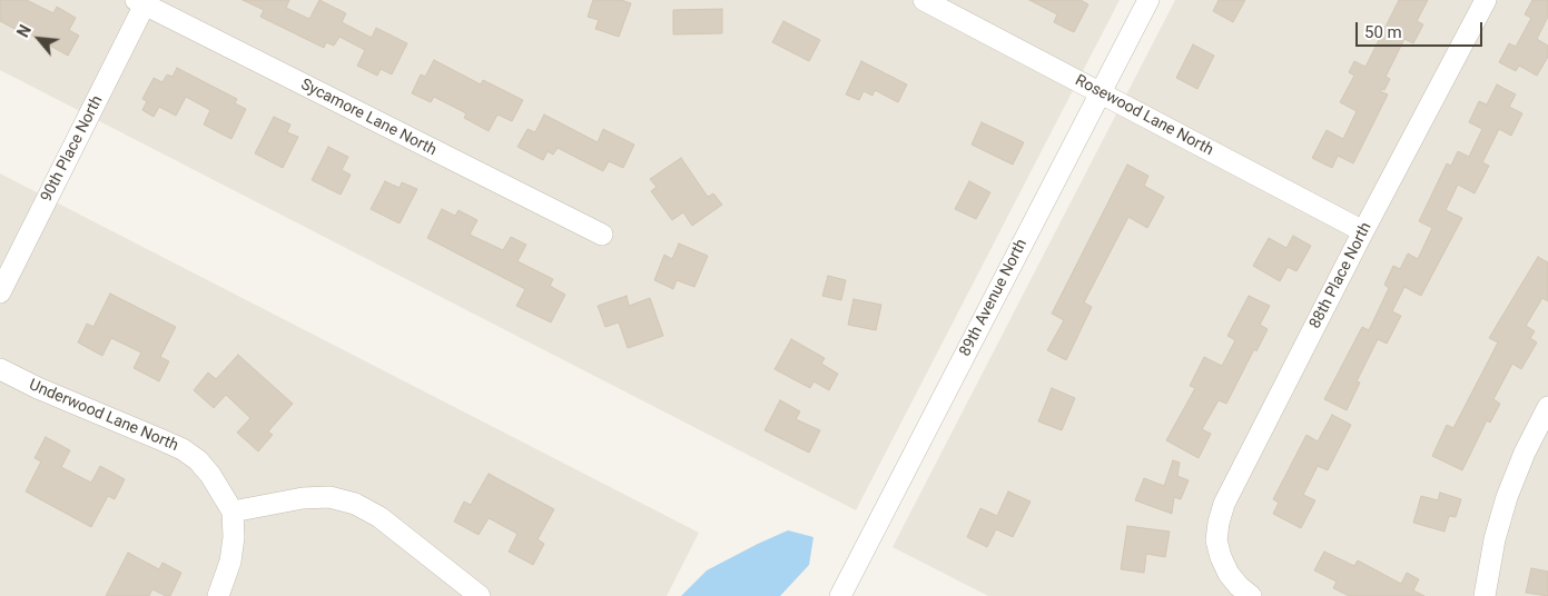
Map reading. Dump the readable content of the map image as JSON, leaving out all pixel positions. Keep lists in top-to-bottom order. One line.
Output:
{"streets":{"street":["Rosewood Lane North","Sycamore Lane North","90th Place North","88th Place North","89th Avenue North","Underwood Lane North"]},"crossings":[["Rosewood Lane North","88th Place North"],["Rosewood Lane North","89th Avenue North"],["Sycamore Lane North","90th Place North"]],"scale_bar":"50 m","north":"top left"}
